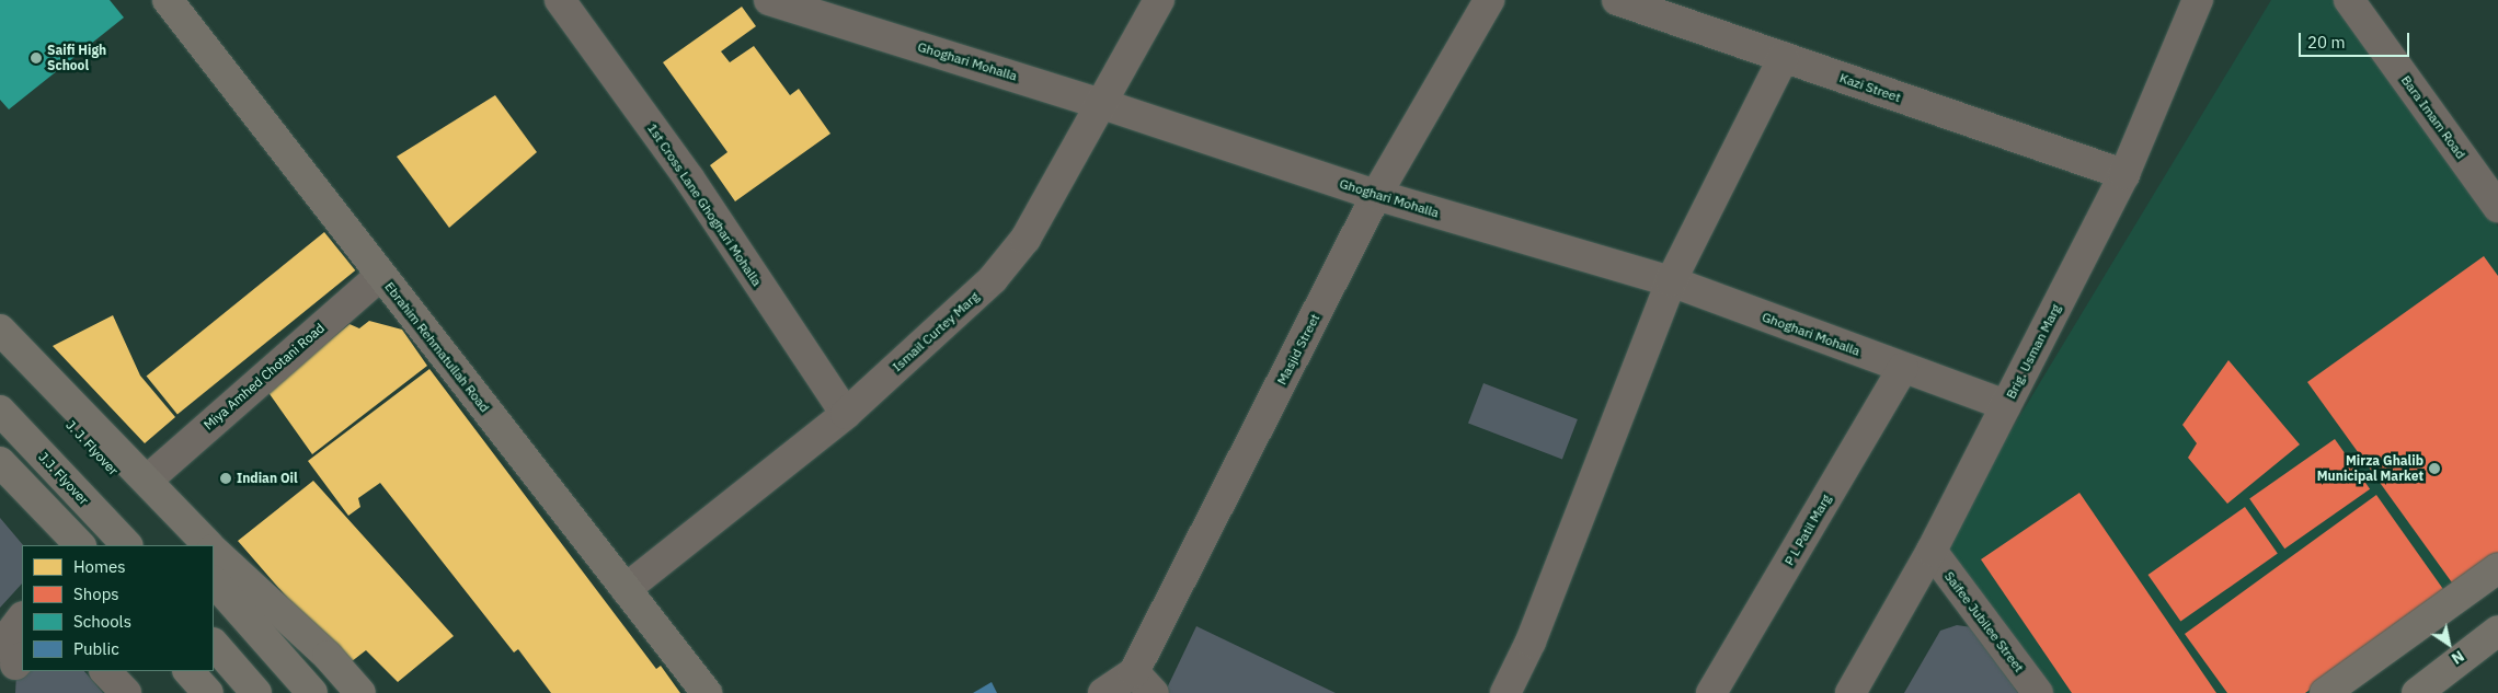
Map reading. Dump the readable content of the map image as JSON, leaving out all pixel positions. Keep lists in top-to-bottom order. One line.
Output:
{"streets":{"main road":["Ebrahim Rehmatullah Road","J. J. Flyover","J.J. Flyover"],"street":["Ghoghari Mohalla","Kazi Street","Bara Imam Road","1st Cross Lane Ghoghari Mohalla","Ismail Curtey Marg","Masjid Street","Brig. Usman Marg","Miya Amhed Chotani Road","P L Patil Marg","Saifee Jubilee Street"]},"crossings":[["Ghoghari Mohalla","Ismail Curtey Marg"],["Ghoghari Mohalla","Masjid Street"],["Ghoghari Mohalla","Brig. Usman Marg"],["Ghoghari Mohalla","P L Patil Marg"],["Kazi Street","Brig. Usman Marg"],["1st Cross Lane Ghoghari Mohalla","Ismail Curtey Marg"],["Ismail Curtey Marg","Ebrahim Rehmatullah Road"],["Ebrahim Rehmatullah Road","Miya Amhed Chotani Road"],["Brig. Usman Marg","Saifee Jubilee Street"]],"places":["Saifi High School","Mirza Ghalib Municipal Market","Indian Oil"],"legend":["Homes","Shops","Schools","Public"],"scale_bar":"20 m","north":"bottom right"}
